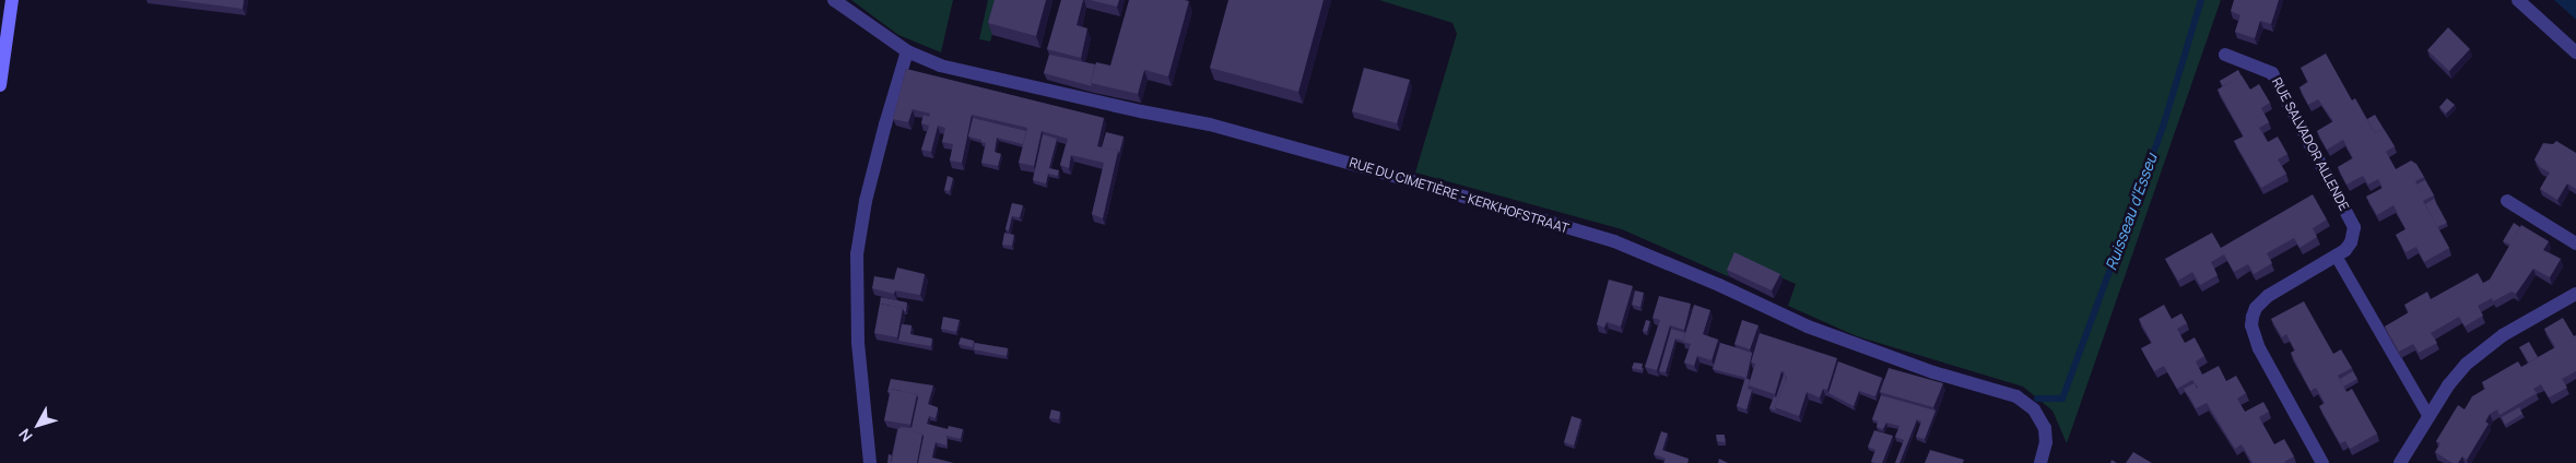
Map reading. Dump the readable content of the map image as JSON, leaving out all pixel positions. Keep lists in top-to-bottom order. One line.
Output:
{"streets":{"street":["RUE SALVADOR ALLENDE","RUE DU CIMETIÈRE - KERKHOFSTRAAT"]},"water":["Ruisseau d'Esseu"],"north":"bottom left"}
